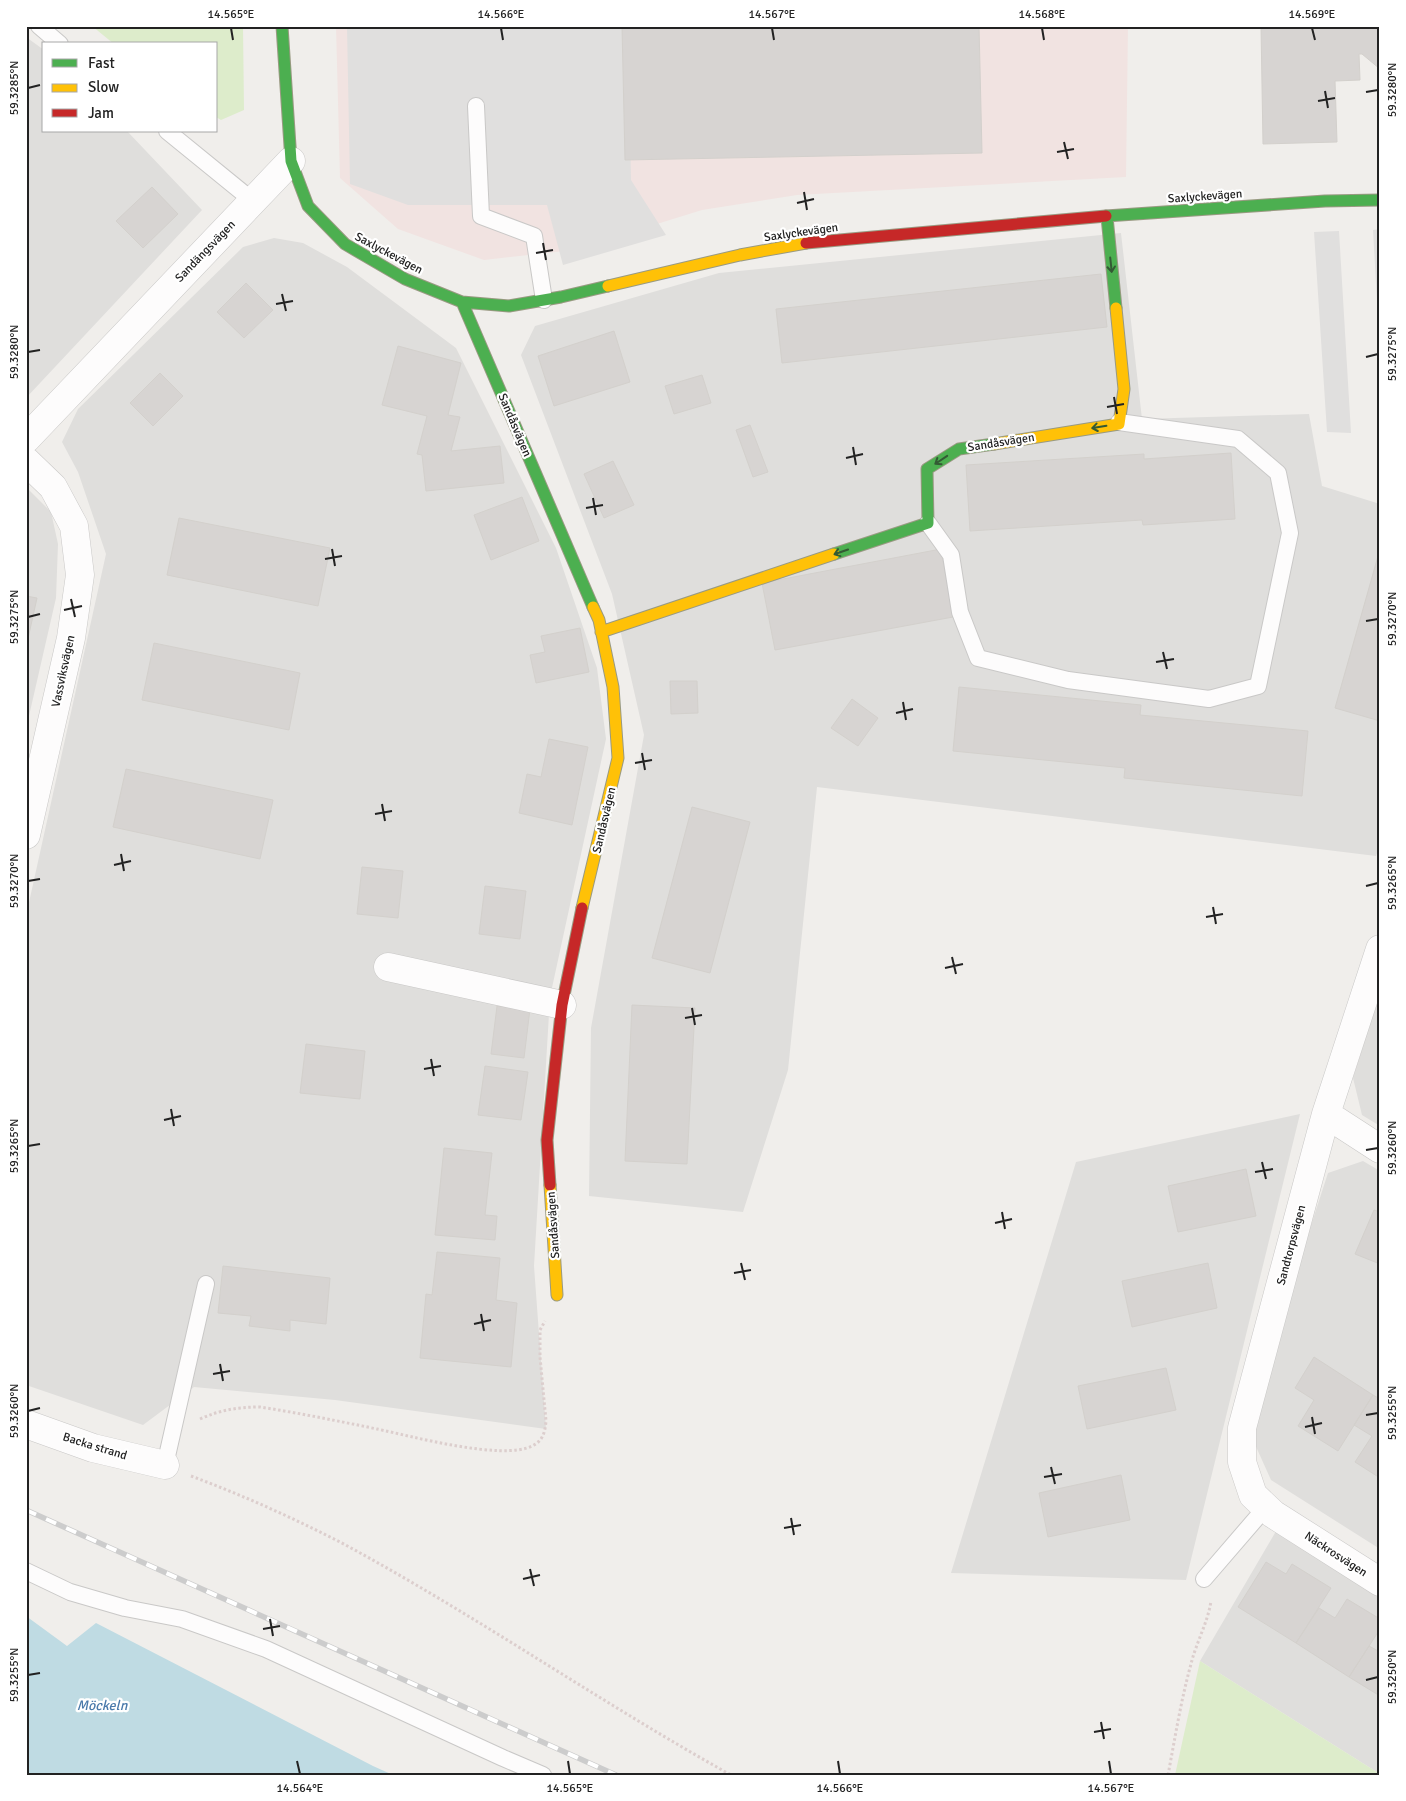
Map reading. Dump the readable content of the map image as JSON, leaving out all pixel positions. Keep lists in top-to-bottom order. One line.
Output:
{"streets":{"street":["Saxlyckevägen","Sandängsvägen","Sandåsvägen","Vassviksvägen","Sandtorpsvägen","Backa strand","Näckrosvägen"]},"crossings":[["Saxlyckevägen","Sandängsvägen"],["Saxlyckevägen","Sandåsvägen"],["Sandtorpsvägen","Näckrosvägen"]],"water":["Möckeln"],"legend":["Fast","Slow","Jam"],"coordinates":["14.565°E","14.566°E","14.567°E","14.568°E","14.569°E","59.3285°N","59.3280°N","59.3275°N","59.3270°N","59.3265°N","59.3260°N","59.3255°N","59.3250°N","14.564°E"]}
